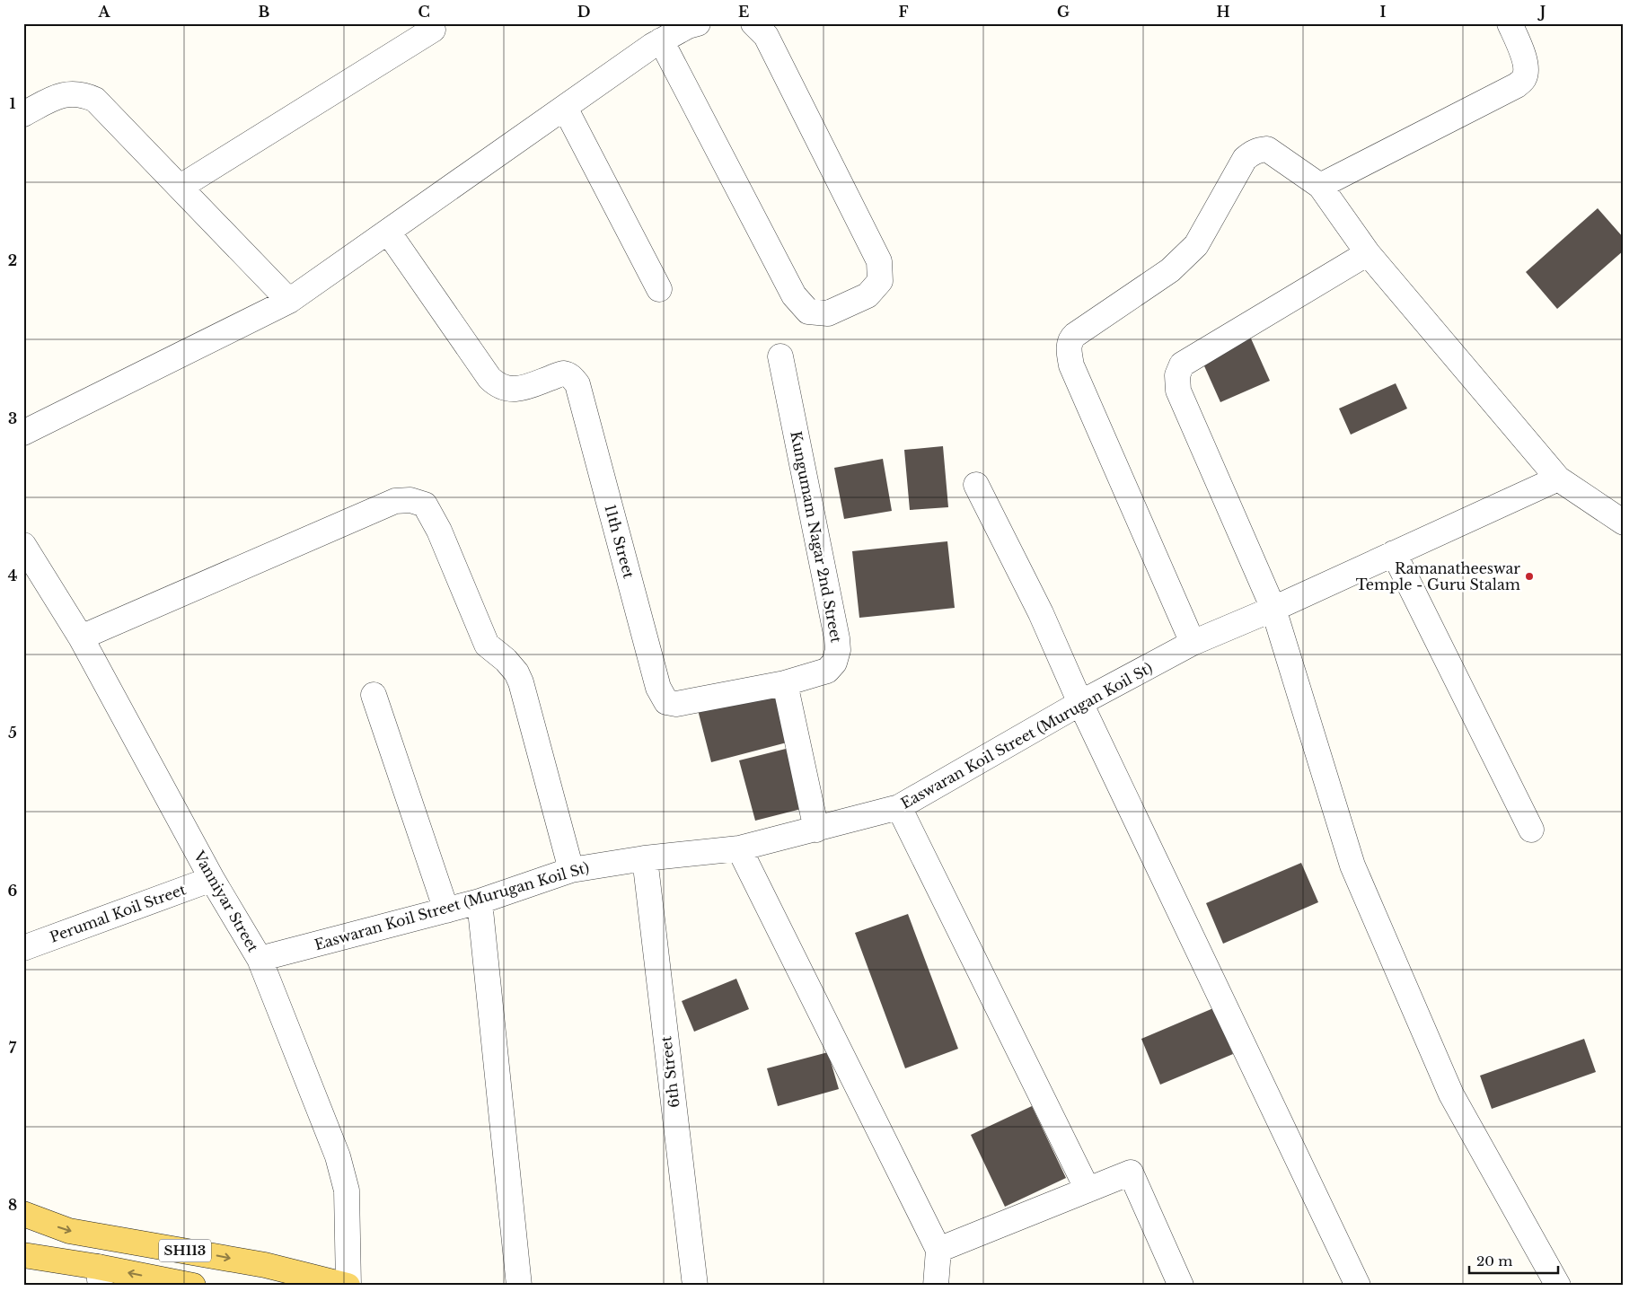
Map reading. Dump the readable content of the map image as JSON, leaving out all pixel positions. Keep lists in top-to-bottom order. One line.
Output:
{"streets":{"main road":["SH113"],"street":["Kungumam Nagar 2nd Street","11th Street","Easwaran Koil Street (Murugan Koil St)","Vanniyar Street","Perumal Koil Street","6th Street"]},"crossings":[["Kungumam Nagar 2nd Street","11th Street"],["Easwaran Koil Street (Murugan Koil St)","Vanniyar Street"],["Easwaran Koil Street (Murugan Koil St)","6th Street"],["Vanniyar Street","Perumal Koil Street"],["Vanniyar Street","SH113"]],"places":["Ramanatheeswar Temple - Guru Stalam"],"scale_bar":"20 m","grid":{"columns":["A","B","C","D","E","F","G","H","I","J"],"rows":["1","2","3","4","5","6","7","8"]}}
